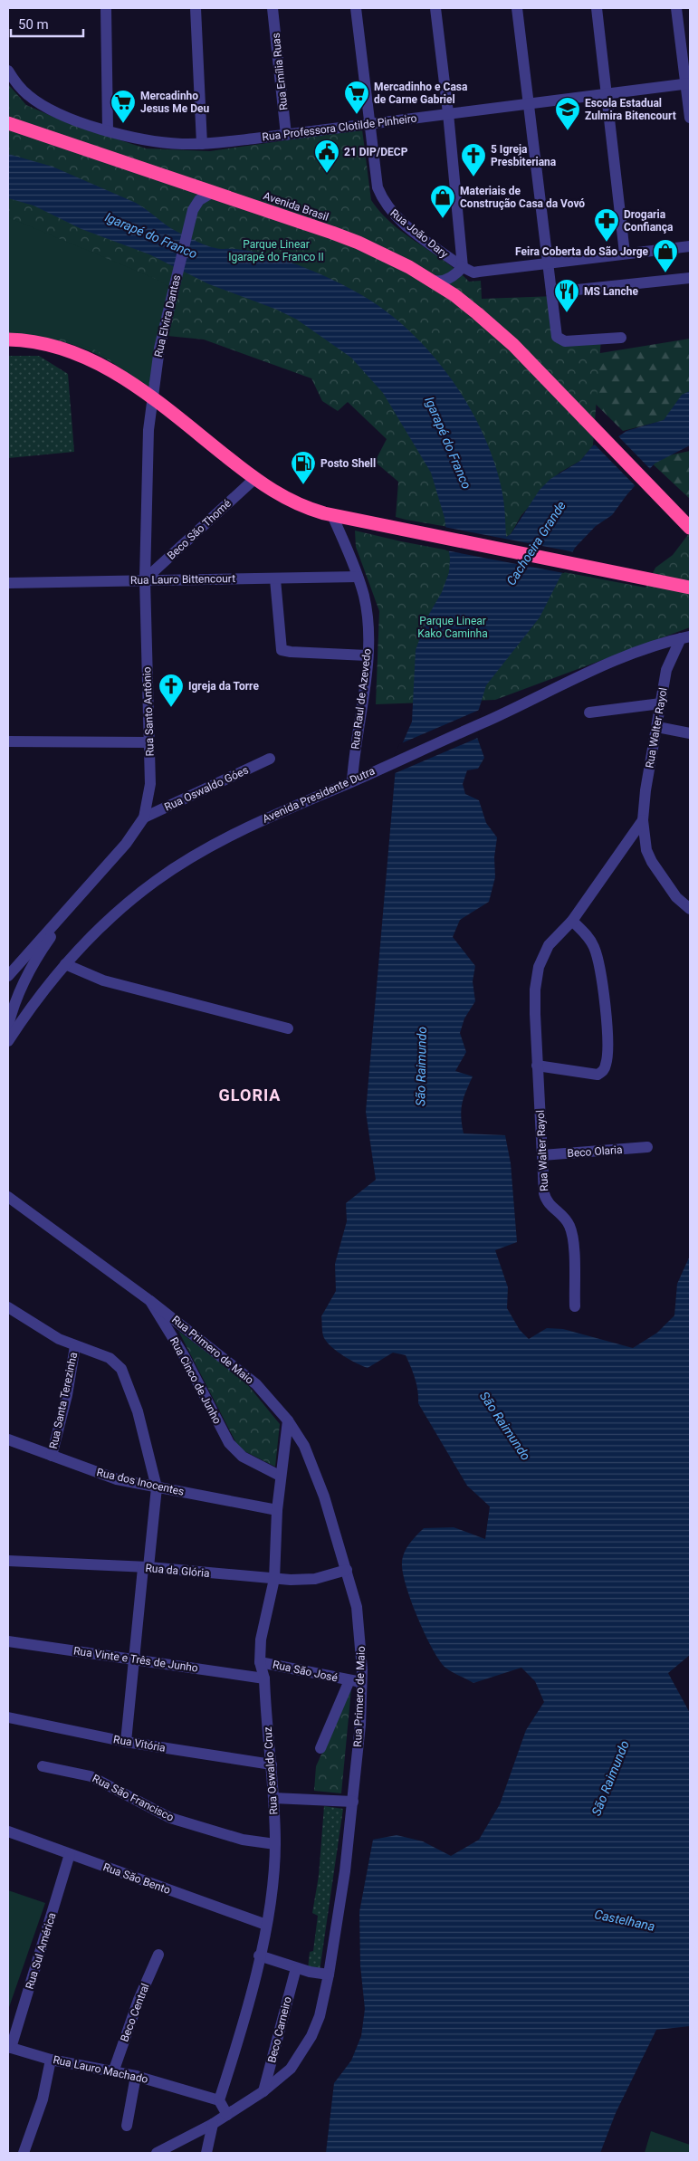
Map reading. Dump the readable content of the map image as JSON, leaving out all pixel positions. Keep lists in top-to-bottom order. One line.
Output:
{"streets":{"highway":["Avenida Brasil"],"street":["Rua Emília Ruas","Rua Professora Clotilde Pinheiro","Rua João Dary","Rua Elvira Dantas","Beco São Thomé","Rua Lauro Bittencourt","Rua Raul de Azevedo","Rua Santo Antônio","Rua Walter Rayol","Rua Oswaldo Góes","Avenida Presidente Dutra","Beco Olaria","Rua Primero de Maio","Rua Cinco de Junho","Rua Santa Terezinha","Rua dos Inocentes","Rua da Glória","Rua Vinte e Três de Junho","Rua São José","Rua Vitória","Rua Oswaldo Cruz","Rua São Francisco","Rua São Bento","Rua Sul América","Beco Central","Beco Carneiro","Rua Lauro Machado"]},"crossings":[["Rua Emília Ruas","Rua Professora Clotilde Pinheiro"],["Rua Professora Clotilde Pinheiro","Rua João Dary"],["Avenida Brasil","Rua Elvira Dantas"],["Rua Elvira Dantas","Rua Santo Antônio"],["Beco São Thomé","Rua Lauro Bittencourt"],["Beco São Thomé","Rua Santo Antônio"],["Rua Lauro Bittencourt","Rua Raul de Azevedo"],["Rua Lauro Bittencourt","Rua Santo Antônio"],["Rua Raul de Azevedo","Avenida Presidente Dutra"],["Rua Santo Antônio","Rua Oswaldo Góes"],["Rua Walter Rayol","Avenida Presidente Dutra"],["Rua Walter Rayol","Beco Olaria"],["Rua Primero de Maio","Rua Cinco de Junho"],["Rua Primero de Maio","Rua da Glória"],["Rua Primero de Maio","Rua São José"],["Rua Primero de Maio","Rua Oswaldo Cruz"],["Rua Primero de Maio","Beco Carneiro"],["Rua Cinco de Junho","Rua Oswaldo Cruz"],["Rua Santa Terezinha","Rua dos Inocentes"],["Rua dos Inocentes","Rua Oswaldo Cruz"],["Rua da Glória","Rua Oswaldo Cruz"],["Rua Vinte e Três de Junho","Rua Oswaldo Cruz"],["Rua São José","Rua Oswaldo Cruz"],["Rua Vitória","Rua Oswaldo Cruz"],["Rua Oswaldo Cruz","Rua São Francisco"],["Rua Oswaldo Cruz","Rua São Bento"],["Rua Oswaldo Cruz","Rua Lauro Machado"],["Rua São Bento","Rua Sul América"],["Rua Sul América","Rua Lauro Machado"],["Beco Central","Rua Lauro Machado"]],"districts":["GLORIA"],"water":["Igarapé do Franco","Cachoeira Grande","São Raimundo","Castelhana"],"parks":["Parque Linear Igarapé do Franco II","Parque Linear Kako Caminha"],"places":{"supermarket":["Mercadinho e Casa de Carne Gabriel","Mercadinho Jesus Me Deu"],"school or university":["Escola Estadual Zulmira Bitencourt"],"public building":["21 DIP/DECP"],"church":["5 Igreja Presbiteriana","Igreja da Torre"],"shop":["Materiais de Construção Casa da Vovó","Feira Coberta do São Jorge"],"pharmacy":["Drogaria Confiança"],"restaurant":["MS Lanche"],"fuel station":["Posto Shell"]},"scale_bar":"50 m"}
